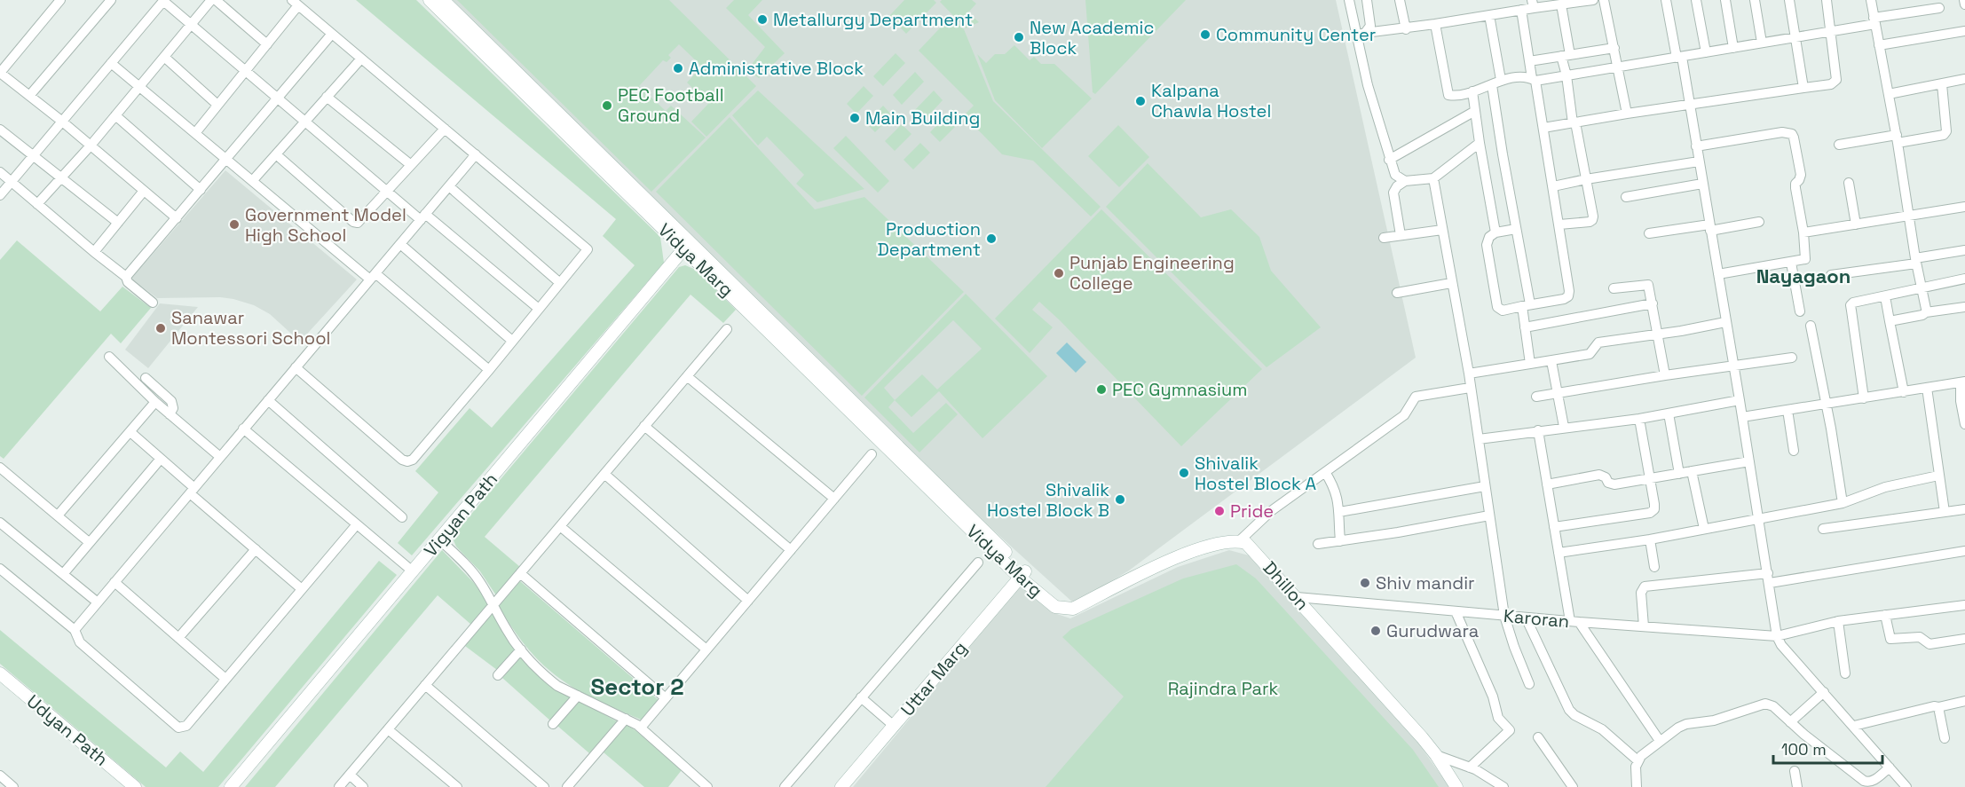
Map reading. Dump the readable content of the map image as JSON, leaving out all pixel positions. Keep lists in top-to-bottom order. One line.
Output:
{"streets":{"main road":["Vidya Marg","Vigyan Path","Dhillon","Uttar Marg","Udyan Path"],"street":["Karoran"]},"crossings":[["Vidya Marg","Vigyan Path"],["Vidya Marg","Dhillon"],["Vidya Marg","Uttar Marg"],["Dhillon","Karoran"]],"districts":["Nayagaon","Sector 2"],"parks":["Rajindra Park"],"places":["Metallurgy Department","Community Center","New Academic Block","Administrative Block","Kalpana Chawla Hostel","PEC Football Ground","Main Building","Government Model High School","Production Department","Punjab Engineering College","Sanawar Montessori School","PEC Gymnasium","Shivalik Hostel Block A","Shivalik Hostel Block B","Pride","Shiv mandir","Gurudwara"],"scale_bar":"100 m"}
